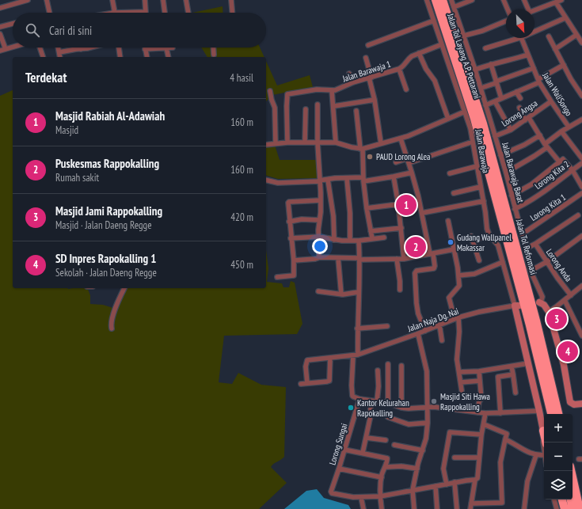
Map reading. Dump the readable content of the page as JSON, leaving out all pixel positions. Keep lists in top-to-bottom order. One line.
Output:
{"streets":{"highway":["Jalan Tol Layang A.P. Pettarani","Jalan Tol Reformasi"],"street":["Jalan Barawaja 1","Jalan WaliSongo","Lorong Angsa","Jalan Barawaja","Jalan Barawaja Barat","Lorong Kita 2","Lorong Kita 1","Lorong Anda","Jalan Naja Dg. Nai","Lorong Sungai"]},"crossings":[["Jalan Tol Layang A.P. Pettarani","Jalan Tol Reformasi"],["Jalan Barawaja 1","Jalan Barawaja"],["Jalan WaliSongo","Lorong Angsa"],["Lorong Angsa","Jalan Barawaja Barat"],["Jalan Barawaja","Jalan Naja Dg. Nai"],["Jalan Barawaja Barat","Lorong Kita 2"],["Jalan Barawaja Barat","Lorong Kita 1"]],"places":["PAUD Lorong Alea","Gudang Wallpanel Makassar","Masjid Siti Hawa Rappokalling","Kantor Kelurahan Rapokalling"],"north":"bottom right","page":{"search":"Cari di sini","heading":["Terdekat","4 hasil"],"list":[{"mark":"1","name":"Masjid Rabiah Al-Adawiah","note":"Masjid","value":"160 m"},{"mark":"2","name":"Puskesmas Rappokalling","note":"Rumah sakit","value":"160 m"},{"mark":"3","name":"Masjid Jami Rappokalling","note":"Masjid · Jalan Daeng Regge","value":"420 m"},{"mark":"4","name":"SD Inpres Rapokalling 1","note":"Sekolah · Jalan Daeng Regge","value":"450 m"}],"pins":["1","2","3","4"],"map_buttons":["+","−"]}}
